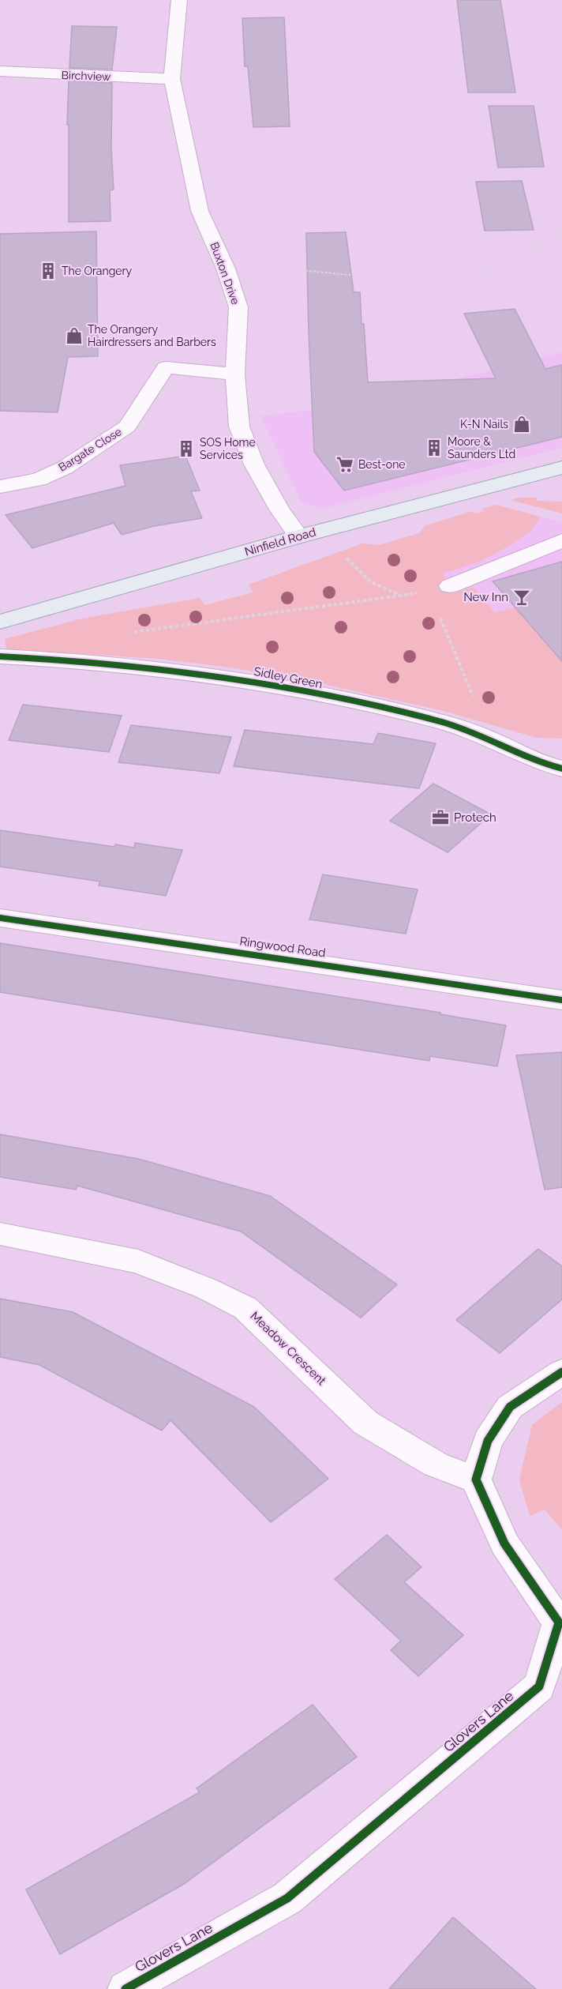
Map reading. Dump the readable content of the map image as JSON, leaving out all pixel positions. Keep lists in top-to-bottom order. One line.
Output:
{"streets":{"main road":["Ninfield Road"],"street":["Birchview","Buxton Drive","Bargate Close","Sidley Green","Ringwood Road","Meadow Crescent","Glovers Lane"]},"crossings":[["Birchview","Buxton Drive"],["Buxton Drive","Bargate Close"],["Buxton Drive","Ninfield Road"],["Meadow Crescent","Glovers Lane"]],"places":{"building":["The Orangery","Moore & Saunders Ltd","SOS Home Services"],"shop":["The Orangery Hairdressers and Barbers","K-N Nails"],"supermarket":["Best-one"],"bar":["New Inn"],"office":["Protech"]}}
